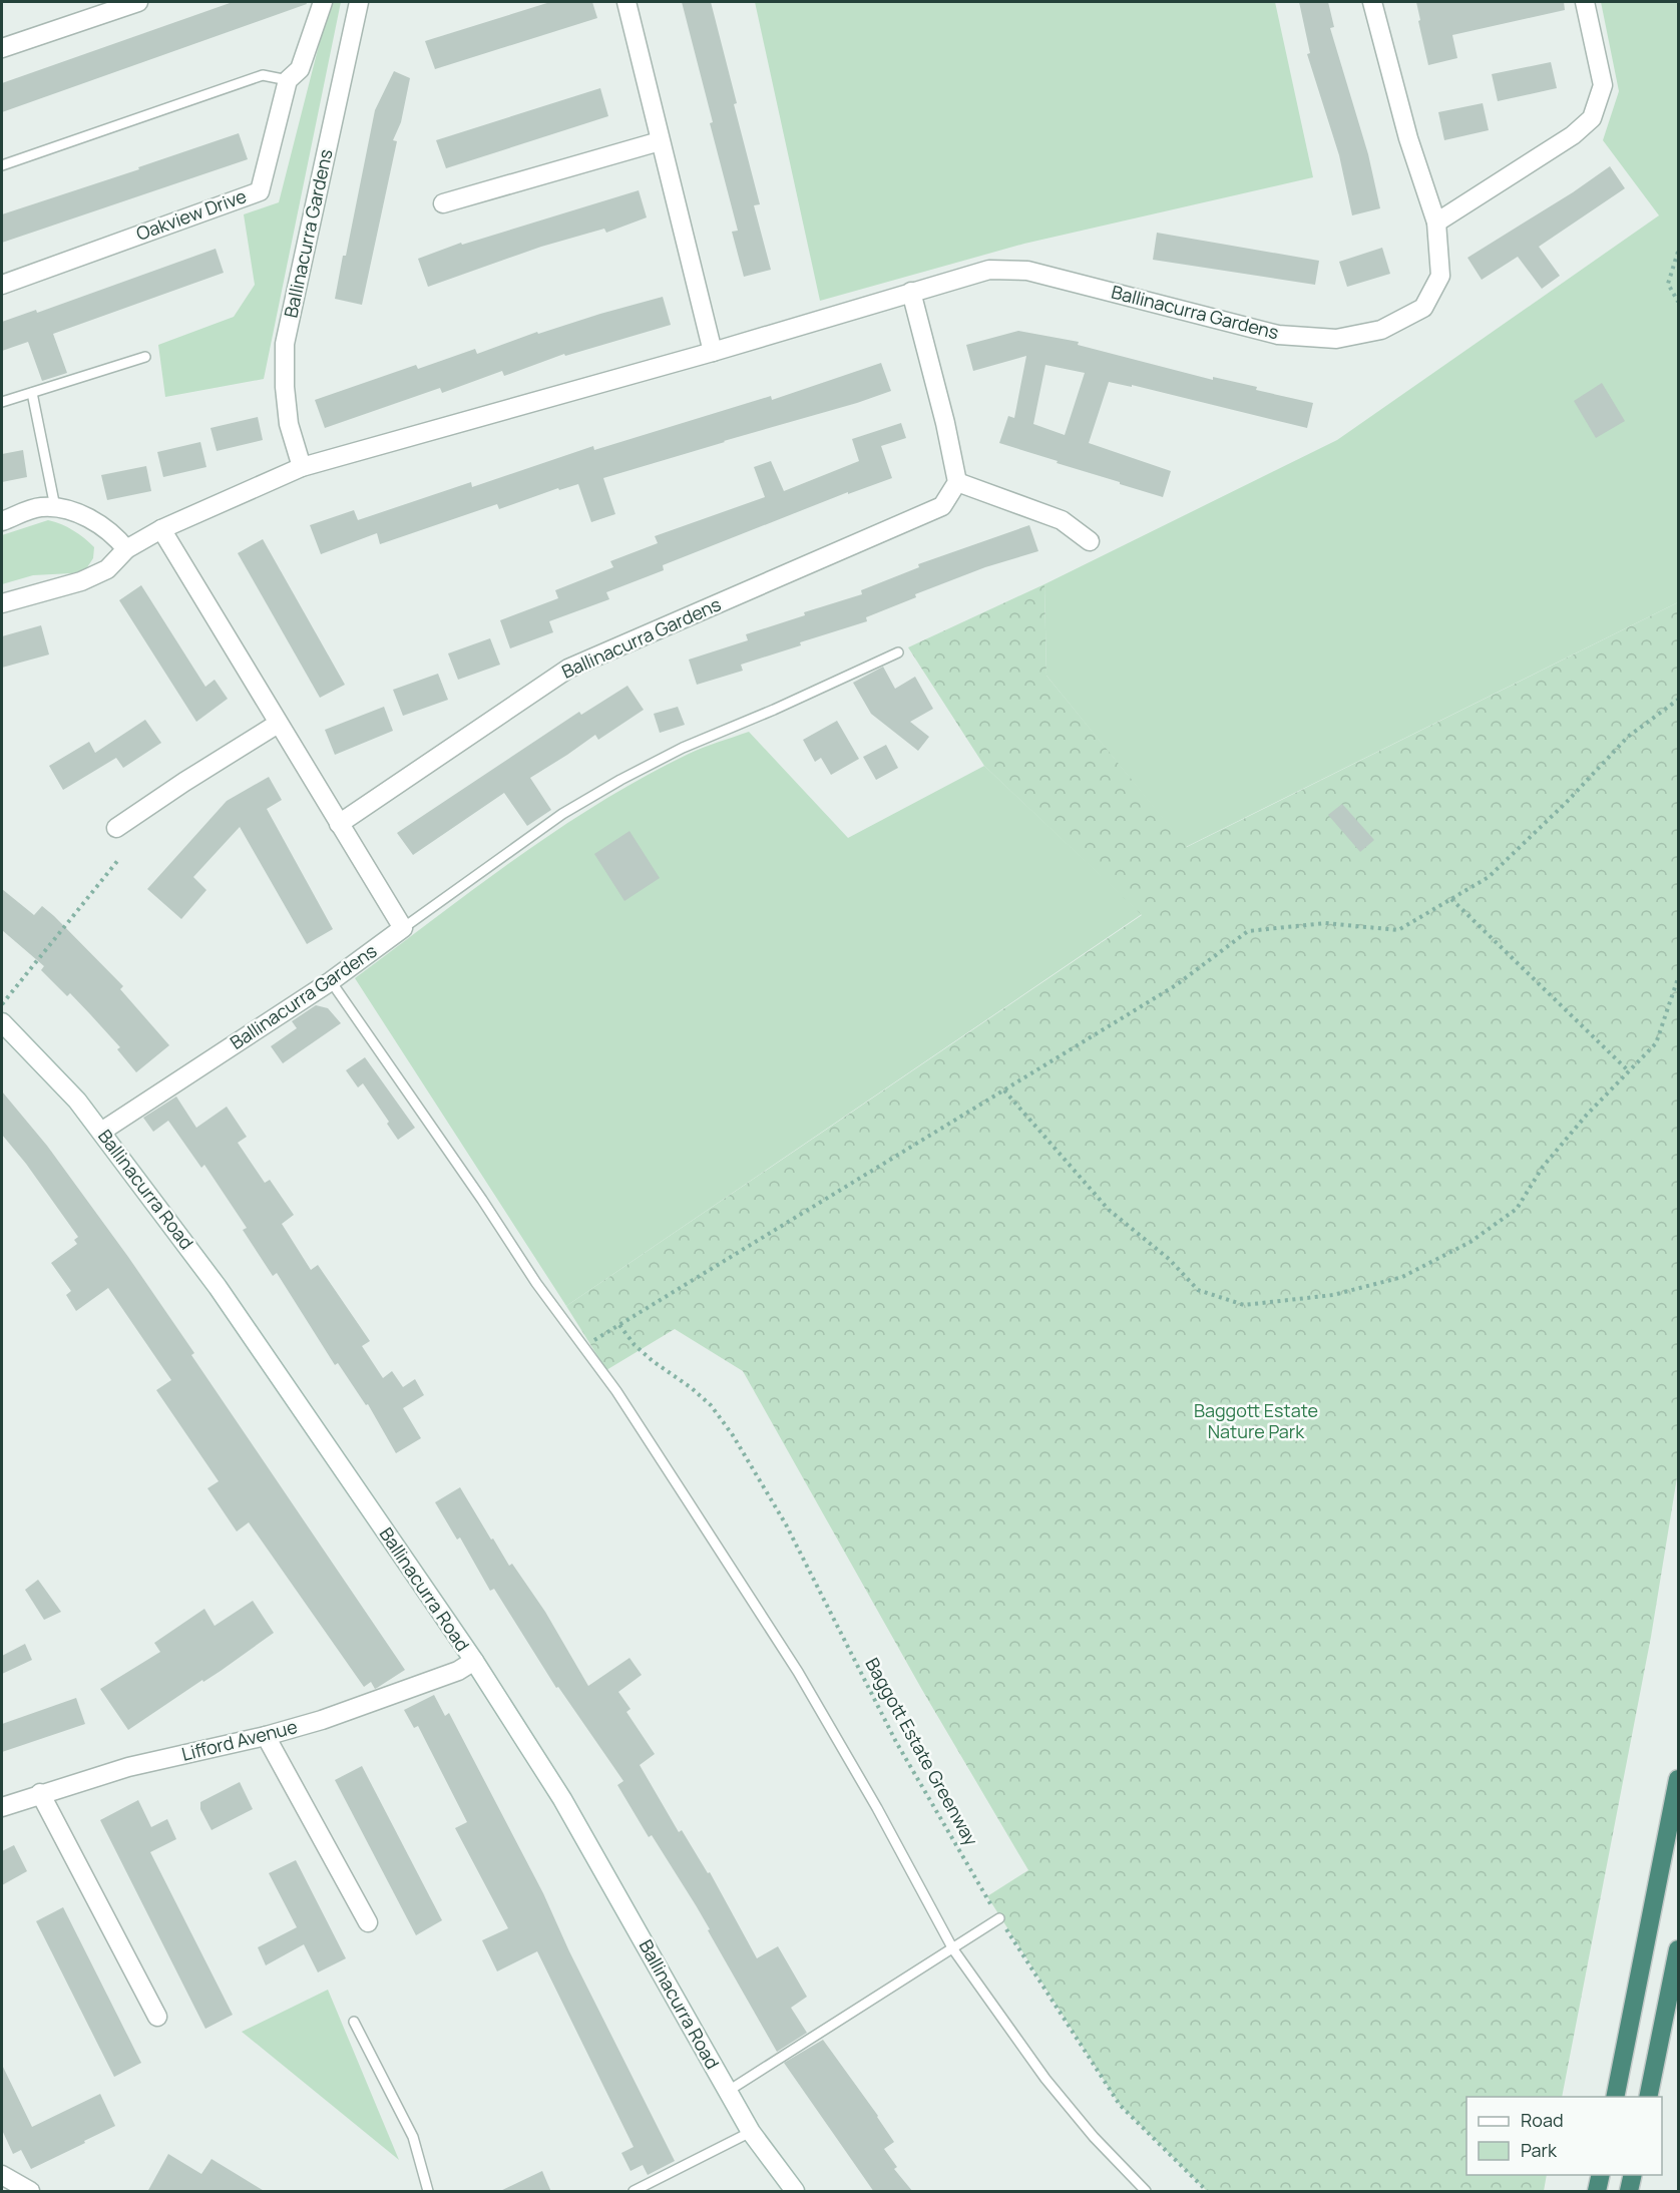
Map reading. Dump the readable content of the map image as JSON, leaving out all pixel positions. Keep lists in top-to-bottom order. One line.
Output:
{"streets":{"street":["Oakview Drive","Ballinacurra Gardens","Ballinacurra Road","Lifford Avenue"],"path":["Baggott Estate Greenway"]},"crossings":[["Ballinacurra Gardens","Ballinacurra Road"],["Ballinacurra Road","Lifford Avenue"]],"parks":["Baggott Estate Nature Park"],"legend":["Road","Park"]}
